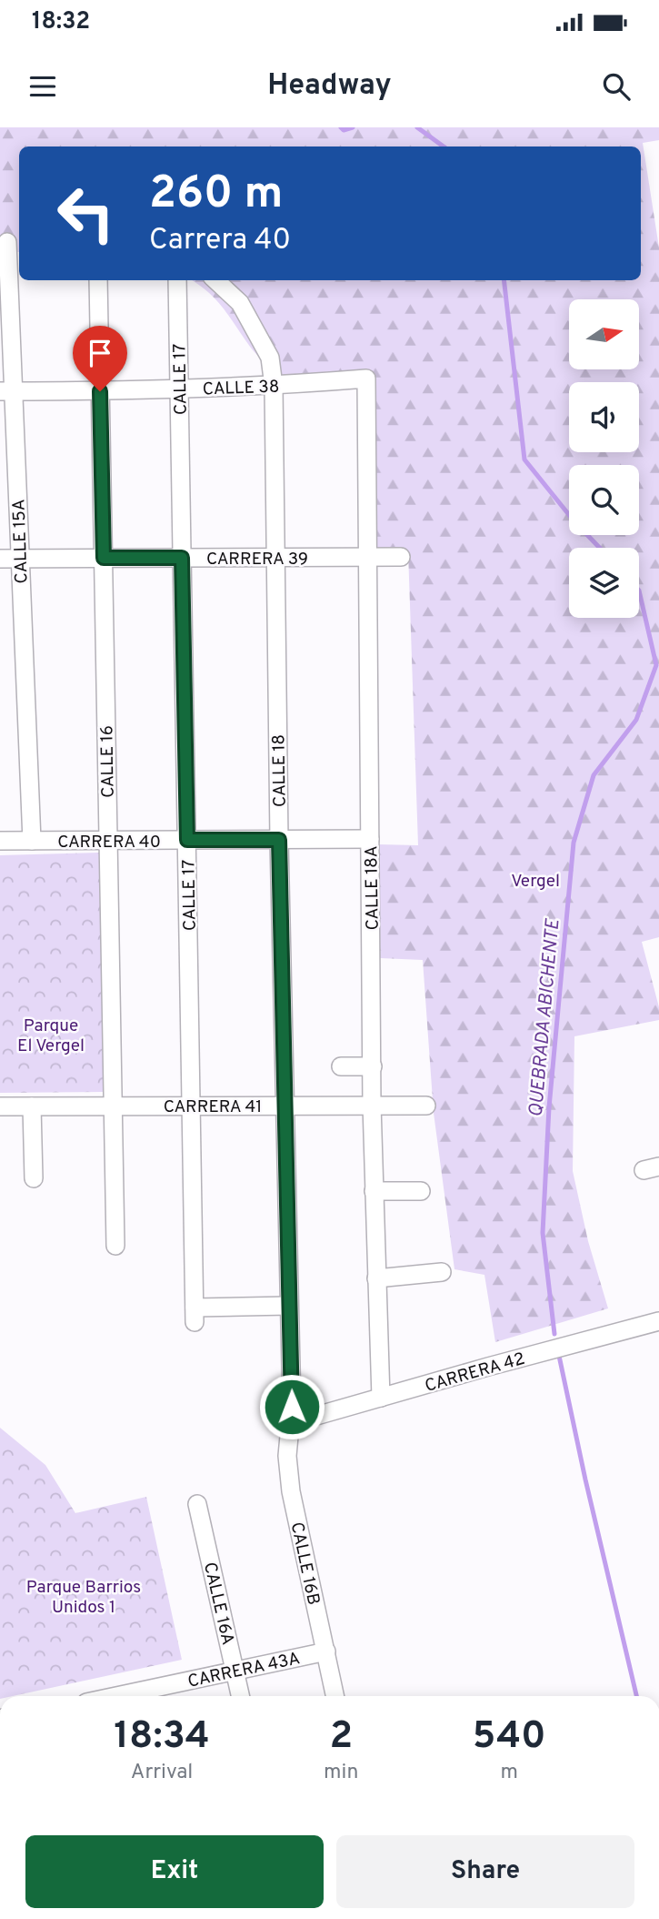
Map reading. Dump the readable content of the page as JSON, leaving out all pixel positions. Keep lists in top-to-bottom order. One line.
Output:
{"streets":{"street":["CALLE 17","CALLE 38","CALLE 15A","CARRERA 39","CALLE 16","CALLE 18","CARRERA 40","CALLE 18A","CARRERA 41","CARRERA 42","CALLE 16B","CALLE 16A","CARRERA 43A"]},"crossings":[["CALLE 17","CALLE 38"],["CALLE 17","CARRERA 39"],["CALLE 17","CALLE 18"],["CALLE 17","CARRERA 40"],["CALLE 17","CARRERA 41"],["CALLE 38","CALLE 15A"],["CALLE 38","CALLE 16"],["CALLE 38","CALLE 18"],["CALLE 38","CALLE 18A"],["CALLE 15A","CARRERA 39"],["CALLE 15A","CARRERA 40"],["CARRERA 39","CALLE 16"],["CARRERA 39","CALLE 18"],["CARRERA 39","CALLE 18A"],["CALLE 16","CARRERA 40"],["CALLE 16","CARRERA 41"],["CALLE 18","CARRERA 40"],["CALLE 18","CARRERA 41"],["CALLE 18","CARRERA 42"],["CALLE 18","CALLE 16B"],["CARRERA 40","CALLE 18A"],["CALLE 18A","CARRERA 41"],["CALLE 18A","CARRERA 42"],["CARRERA 42","CALLE 16B"],["CALLE 16B","CARRERA 43A"],["CALLE 16A","CARRERA 43A"]],"water":["QUEBRADA ABICHENTE"],"parks":["Vergel","Parque El Vergel","Parque Barrios Unidos 1"],"north":"right","page":{"status":"18:32","header":"Headway","turn":["260 m","Carrera 40"],"eta":["18:34","Arrival","2","min","540","m"],"buttons":["Exit","Share"]}}
